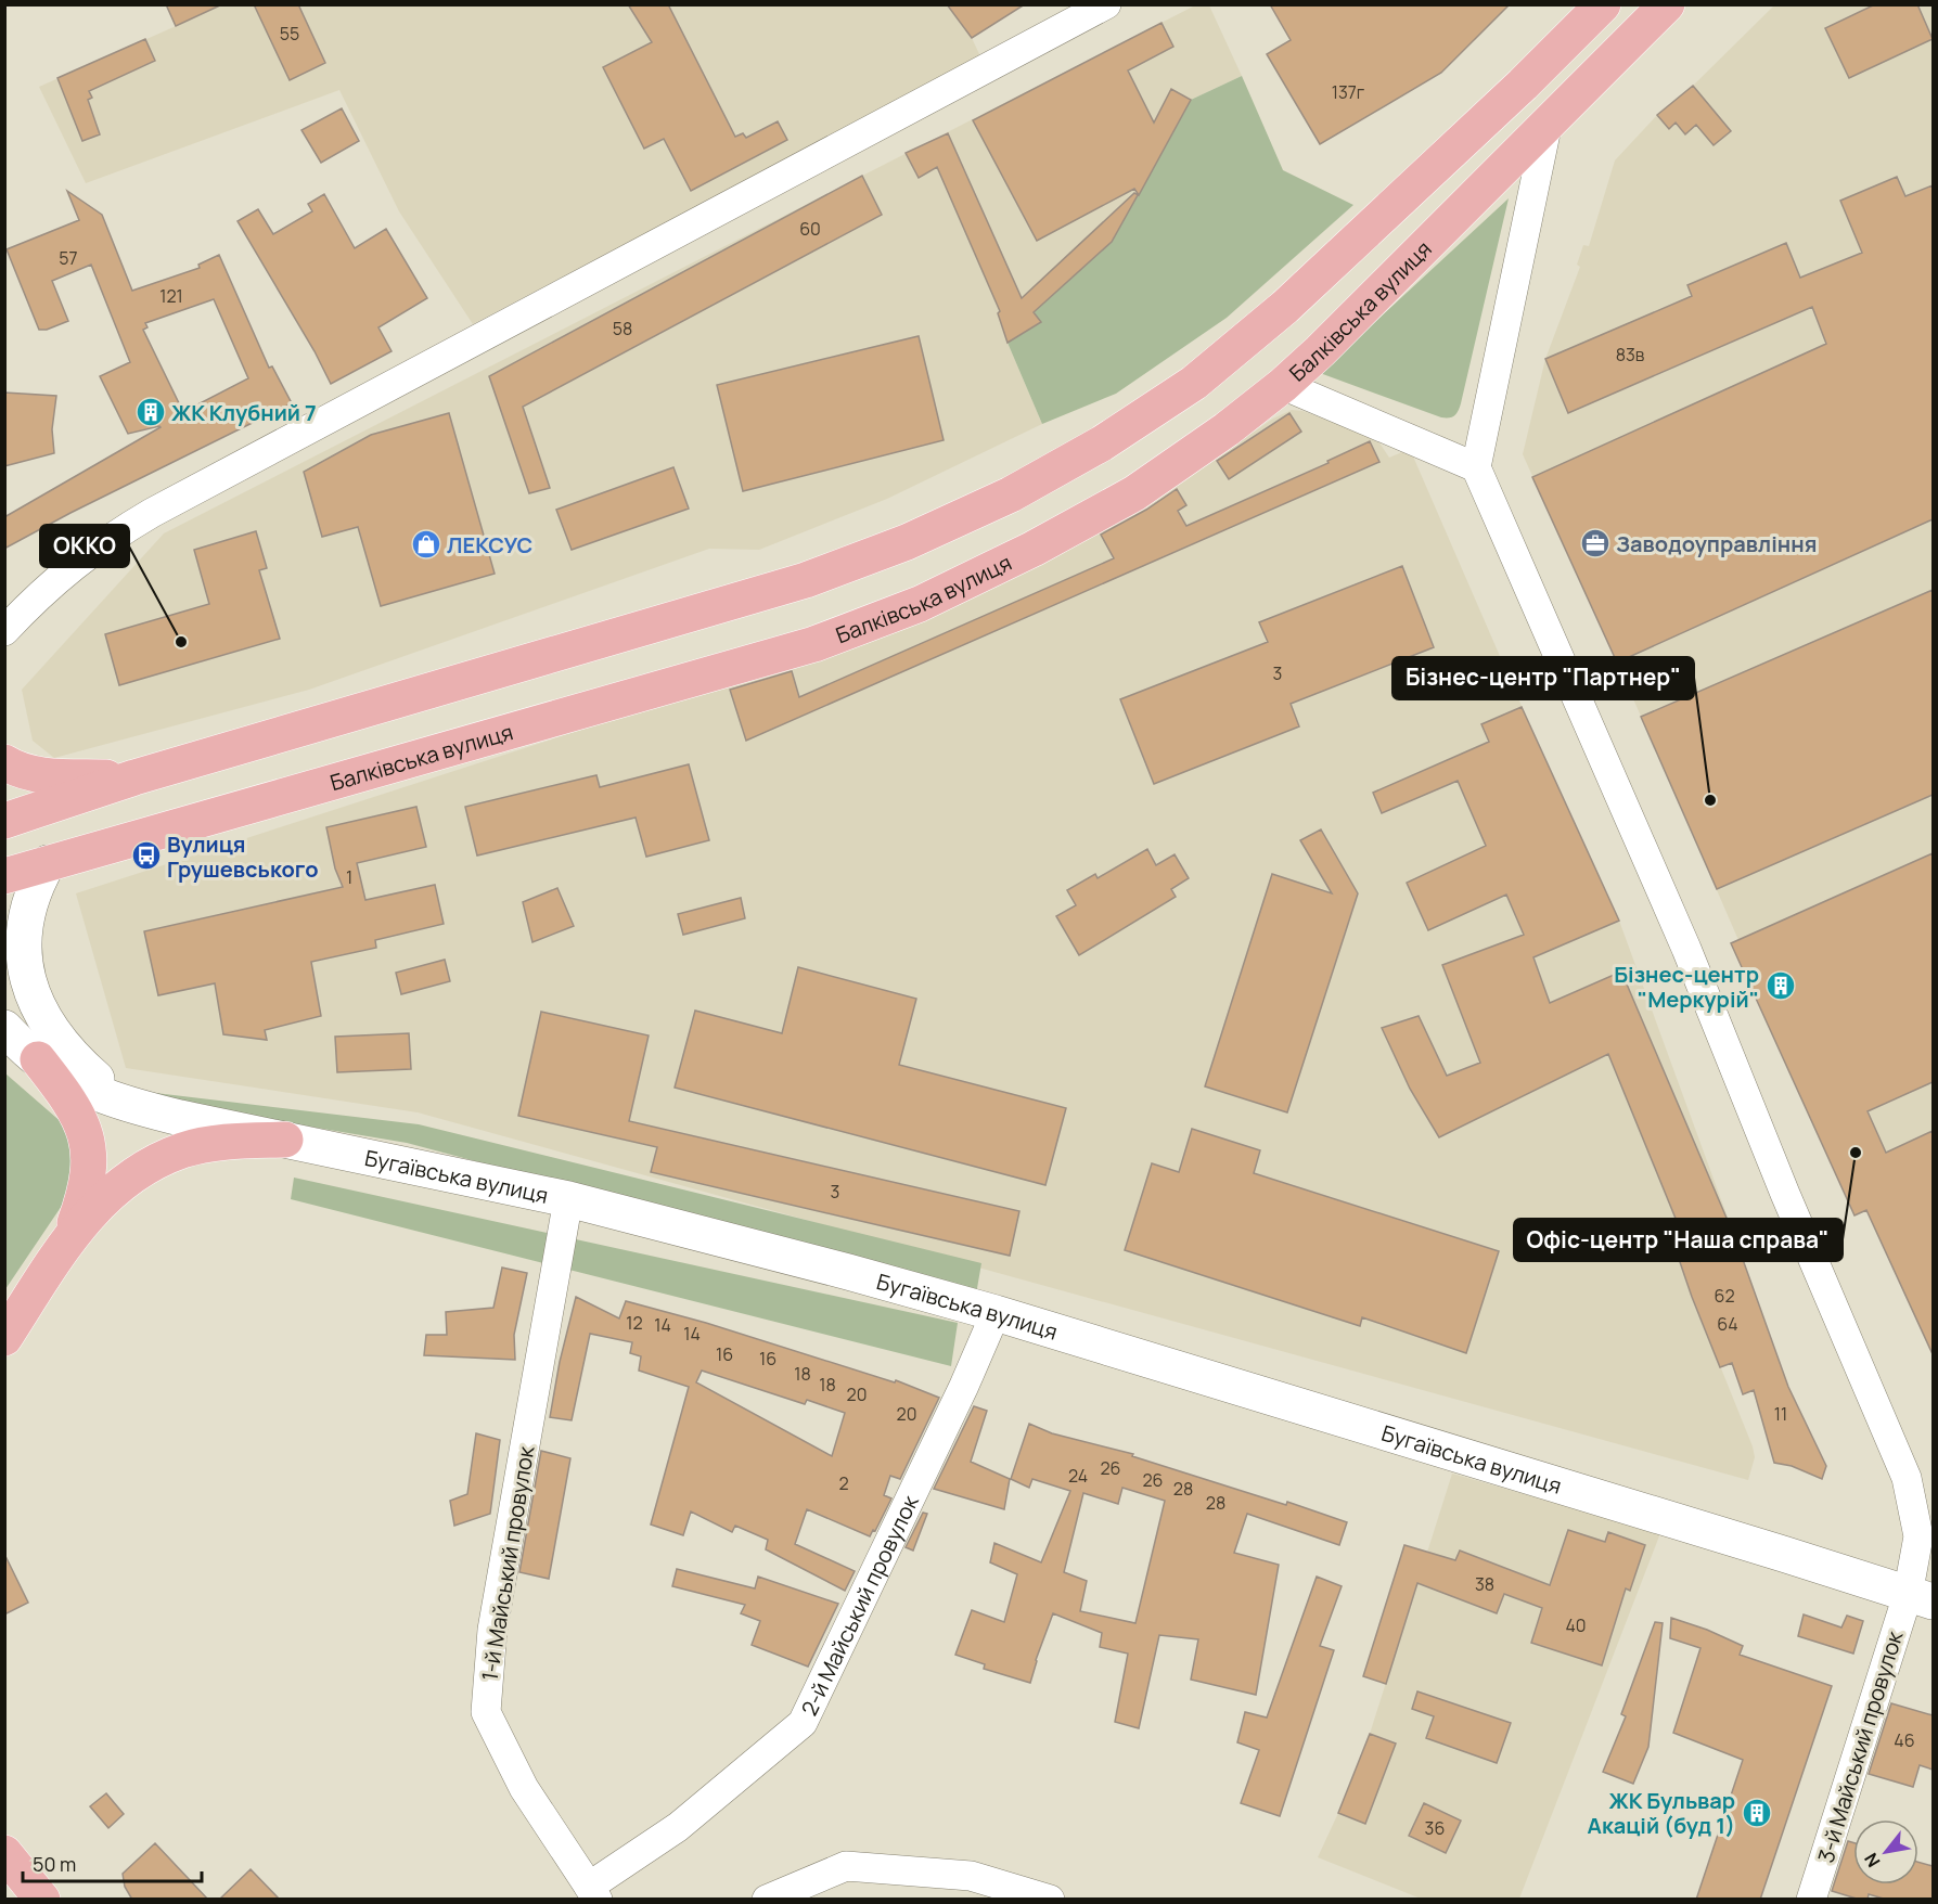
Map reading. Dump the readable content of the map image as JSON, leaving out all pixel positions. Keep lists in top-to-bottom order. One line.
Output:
{"streets":{"main road":["Балківська вулиця","Бугаївська вулиця"],"street":["1-й Майський провулок","2-й Майський провулок","3-й Майський провулок"]},"crossings":[["Бугаївська вулиця","1-й Майський провулок"],["Бугаївська вулиця","2-й Майський провулок"],["Бугаївська вулиця","3-й Майський провулок"],["1-й Майський провулок","2-й Майський провулок"]],"places":{"building":["ЖК Клубний 7","Бізнес-центр \"Меркурій\"","ЖК Бульвар Акацій (буд 1)"],"office":["Заводоуправління"],"shop":["ЛЕКСУС"],"other":["ОККО","Бізнес-центр \"Партнер\"","Офіс-центр \"Наша справа\""],"bus stop":["Вулиця Грушевського"]},"house_numbers":["55","137г","60","57","121","58","83в","3","1","3","62","12","64","14","14","16","16","18","18","20","20","11","26","24","26","2","28","28","38","40","46","36"],"scale_bar":"50 m","north":"bottom left"}
